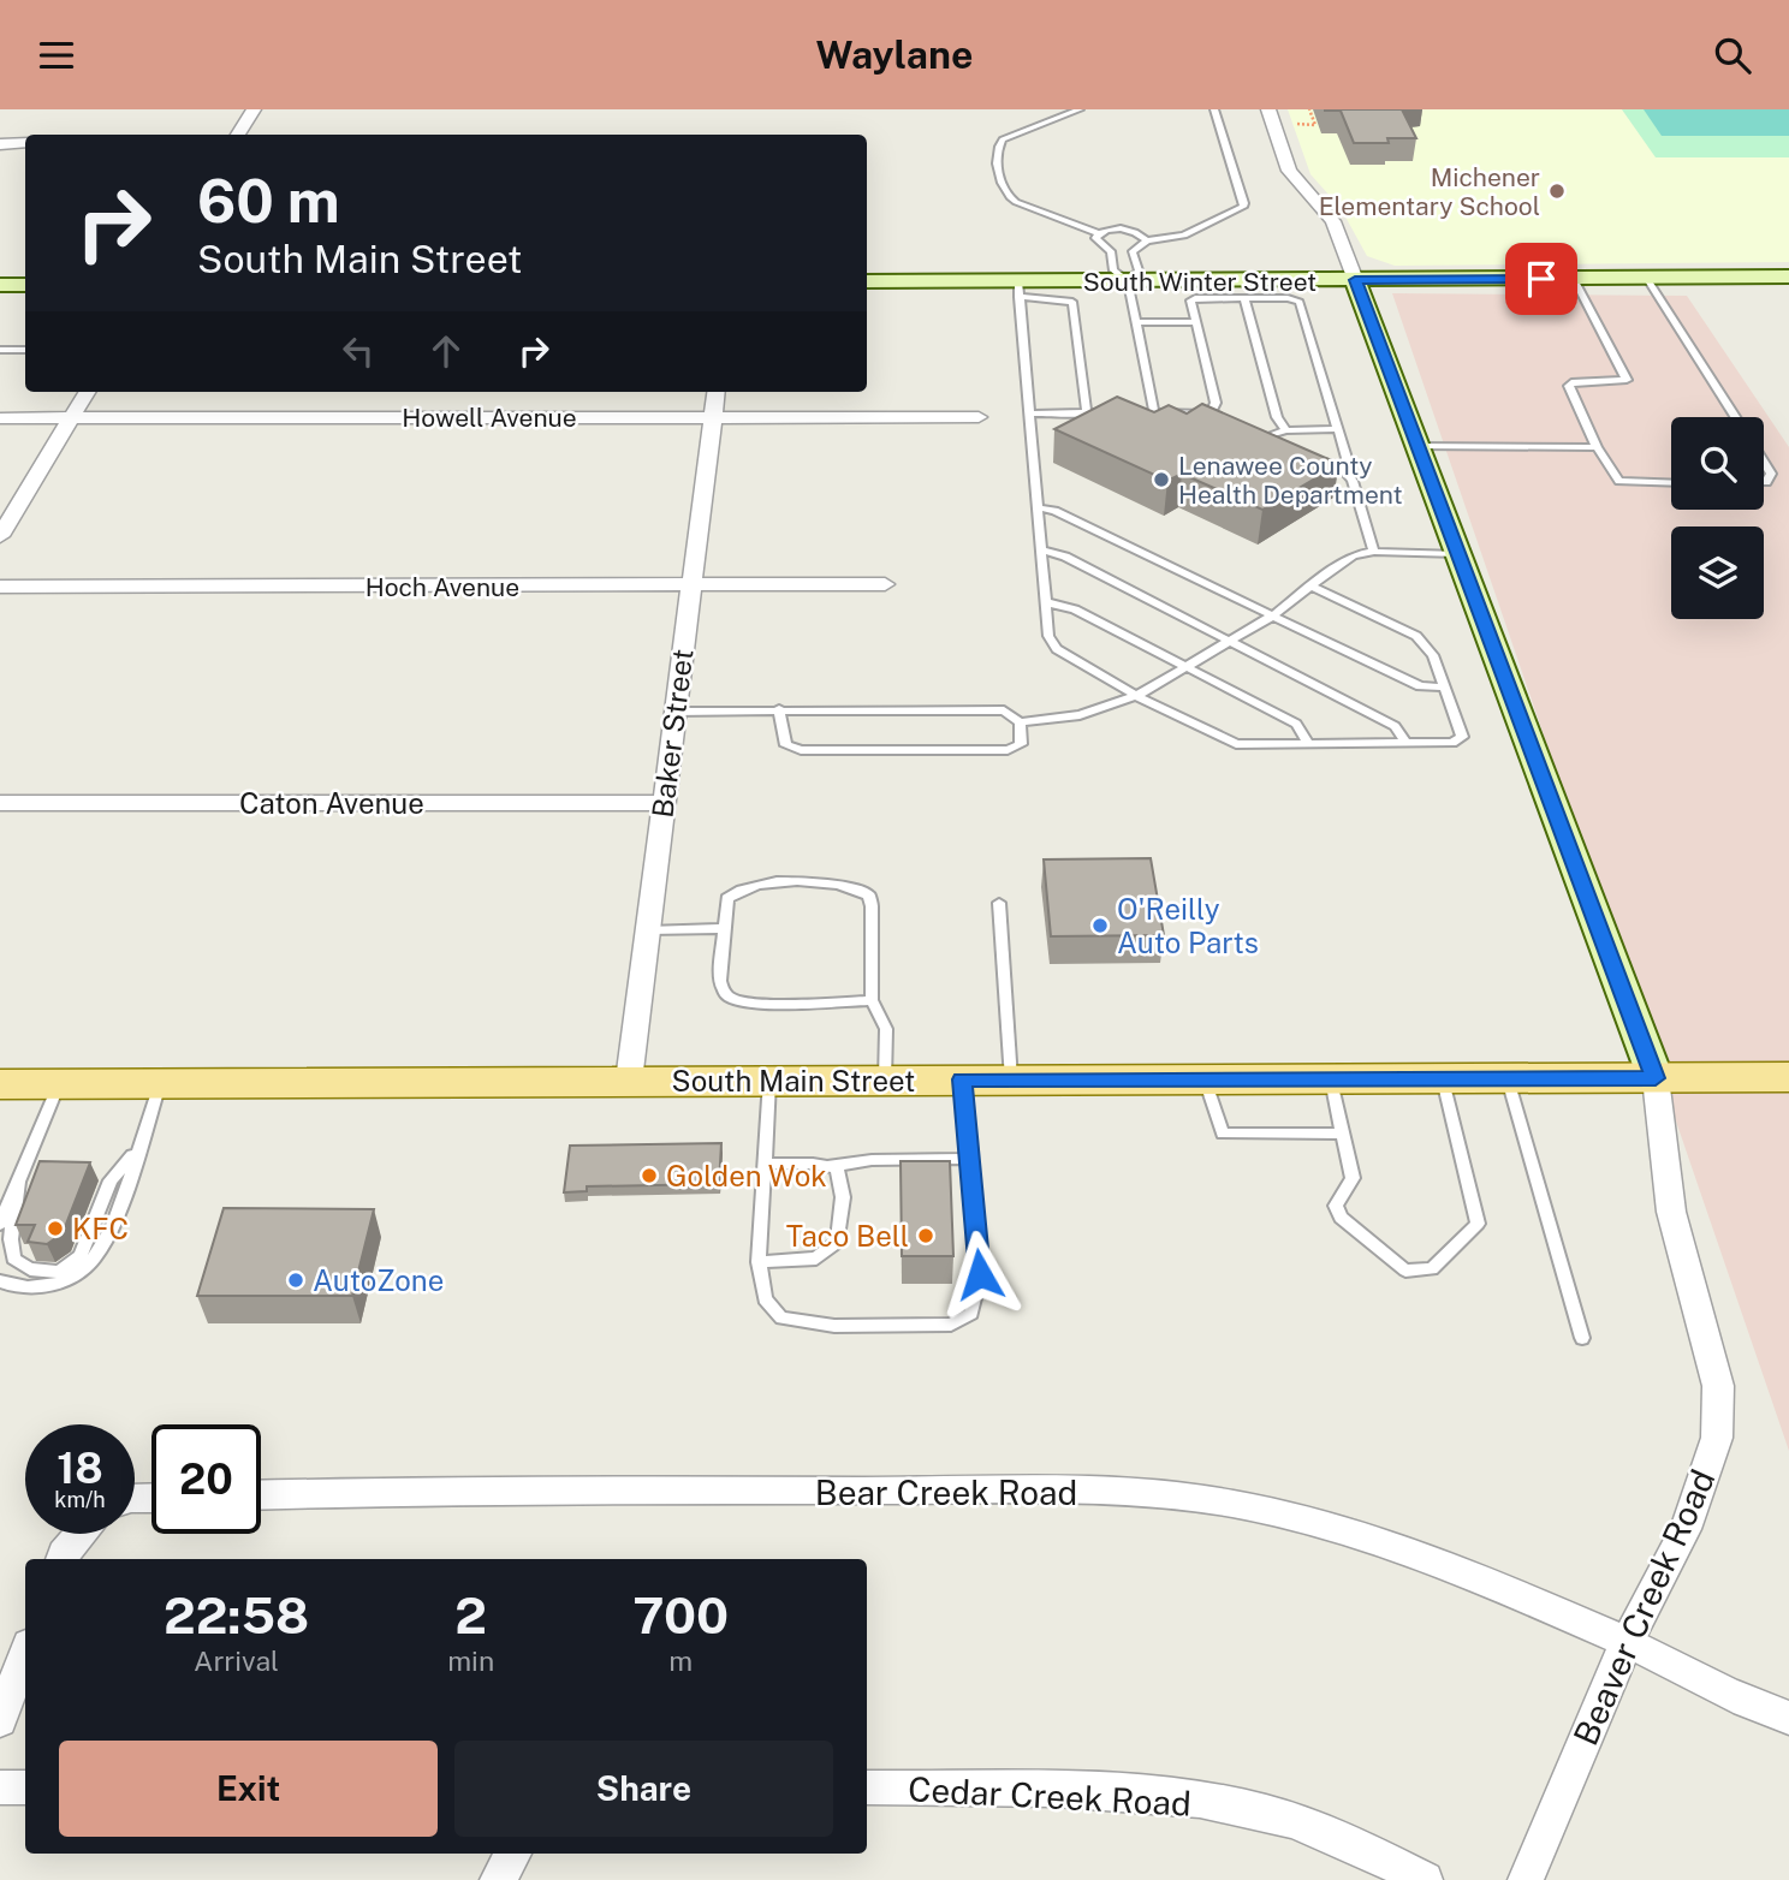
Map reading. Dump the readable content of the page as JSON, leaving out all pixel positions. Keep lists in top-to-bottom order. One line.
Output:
{"streets":{"main road":["South Main Street"],"street":["South Winter Street","Howell Avenue","Hoch Avenue","Baker Street","Caton Avenue","Bear Creek Road","Beaver Creek Road","Cedar Creek Road"]},"crossings":[["Howell Avenue","Baker Street"],["Hoch Avenue","Baker Street"],["Baker Street","Caton Avenue"],["Baker Street","South Main Street"],["South Main Street","Beaver Creek Road"],["Bear Creek Road","Beaver Creek Road"]],"places":["Michener Elementary School","Lenawee County Health Department","O'Reilly Auto Parts","Golden Wok","KFC","Taco Bell","AutoZone"],"page":{"header":"Waylane","turn":["60 m","South Main Street"],"speed":"18 km/h","limit":"20","eta":["22:58","Arrival","2","min","700","m"],"buttons":["Exit","Share"]}}
